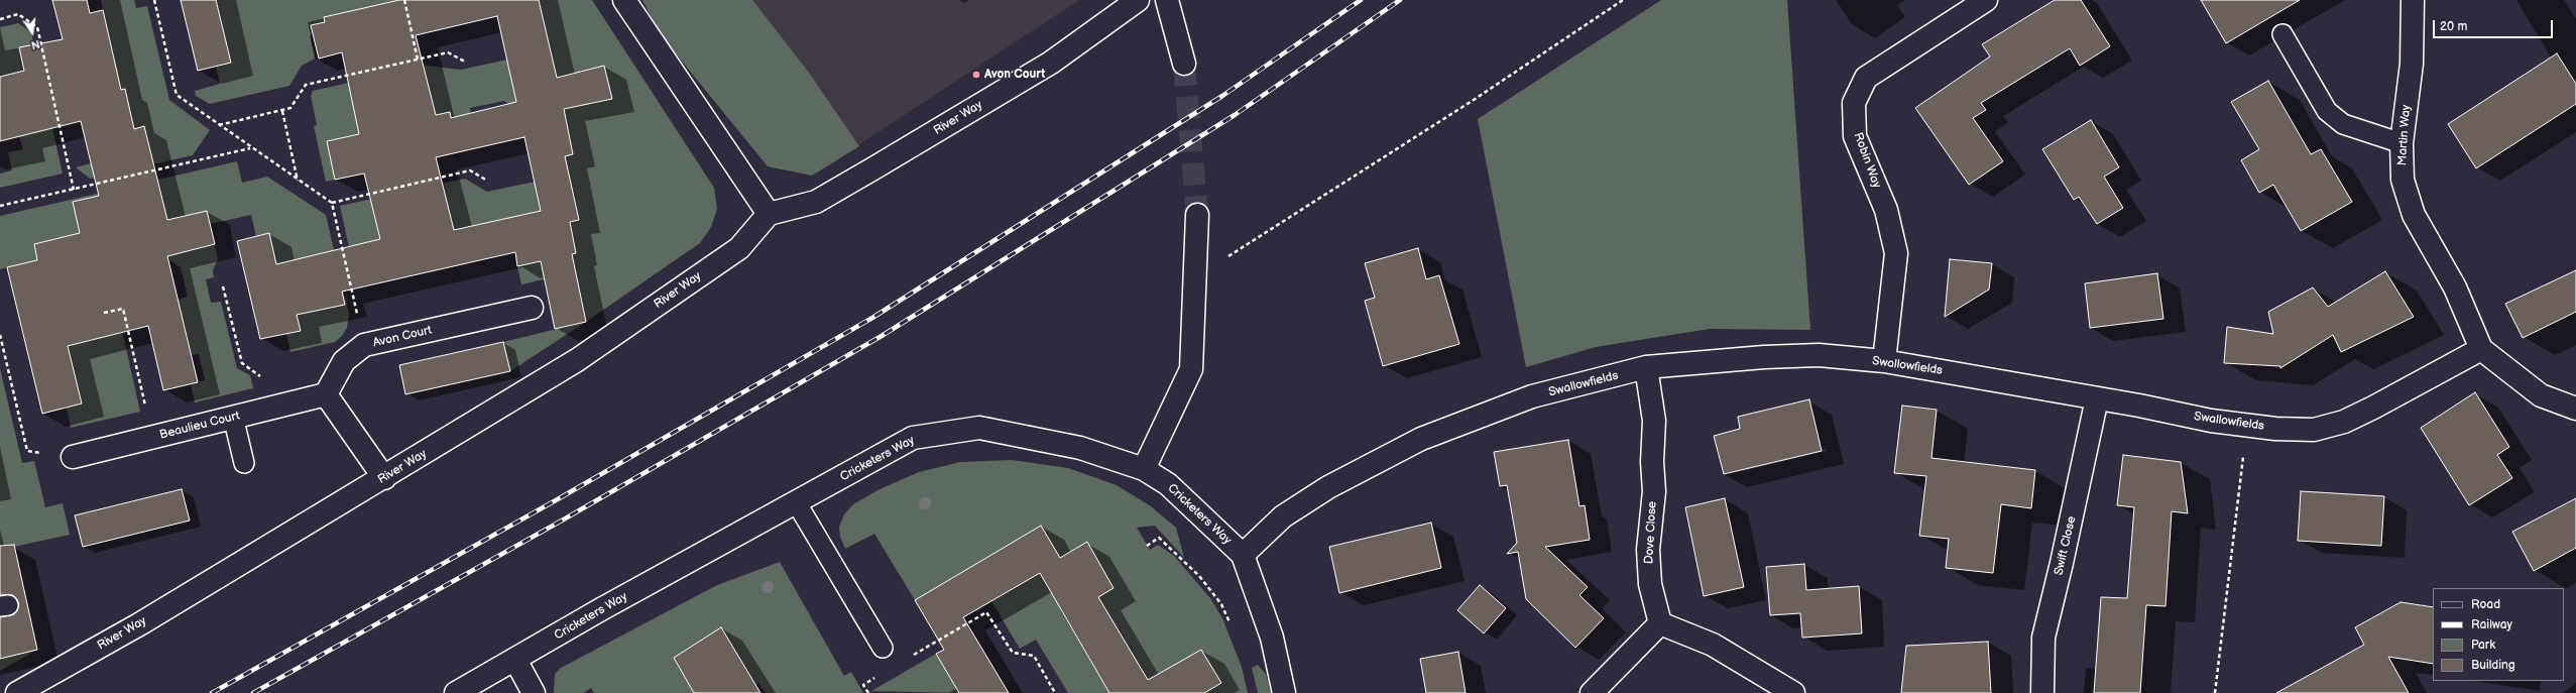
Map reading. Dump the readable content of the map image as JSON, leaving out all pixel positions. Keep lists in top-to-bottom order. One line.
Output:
{"streets":{"street":["River Way","Martin Way","Robin Way","Avon Court","Swallowfields","Beaulieu Court","Cricketers Way","Dove Close","Swift Close"]},"crossings":[["Martin Way","Swallowfields"],["Robin Way","Swallowfields"],["Avon Court","Beaulieu Court"],["Swallowfields","Cricketers Way"],["Swallowfields","Dove Close"],["Swallowfields","Swift Close"]],"places":["Avon Court"],"legend":["Road","Railway","Park","Building"],"scale_bar":"20 m","north":"bottom"}
